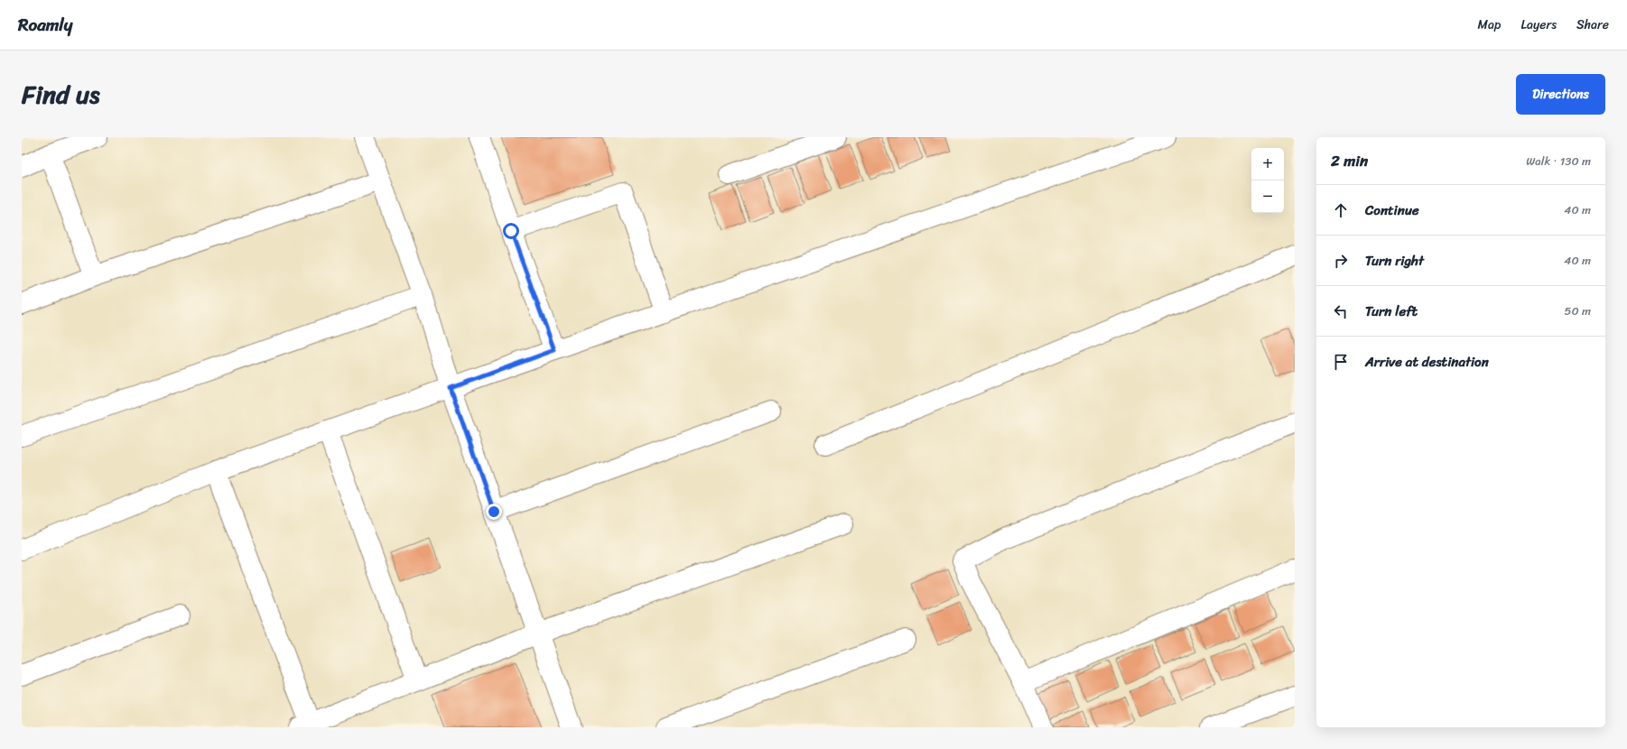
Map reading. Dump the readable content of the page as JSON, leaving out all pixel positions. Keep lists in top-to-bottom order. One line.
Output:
{"page":{"header":"Roamly","nav":["Map","Layers","Share"],"title":"Find us","buttons":"Directions","heading":["2 min","Walk · 130 m"],"map_buttons":["+","−"],"list":[["Continue","40 m"],["Turn right","40 m"],["Turn left","50 m"],"Arrive at destination"]}}
